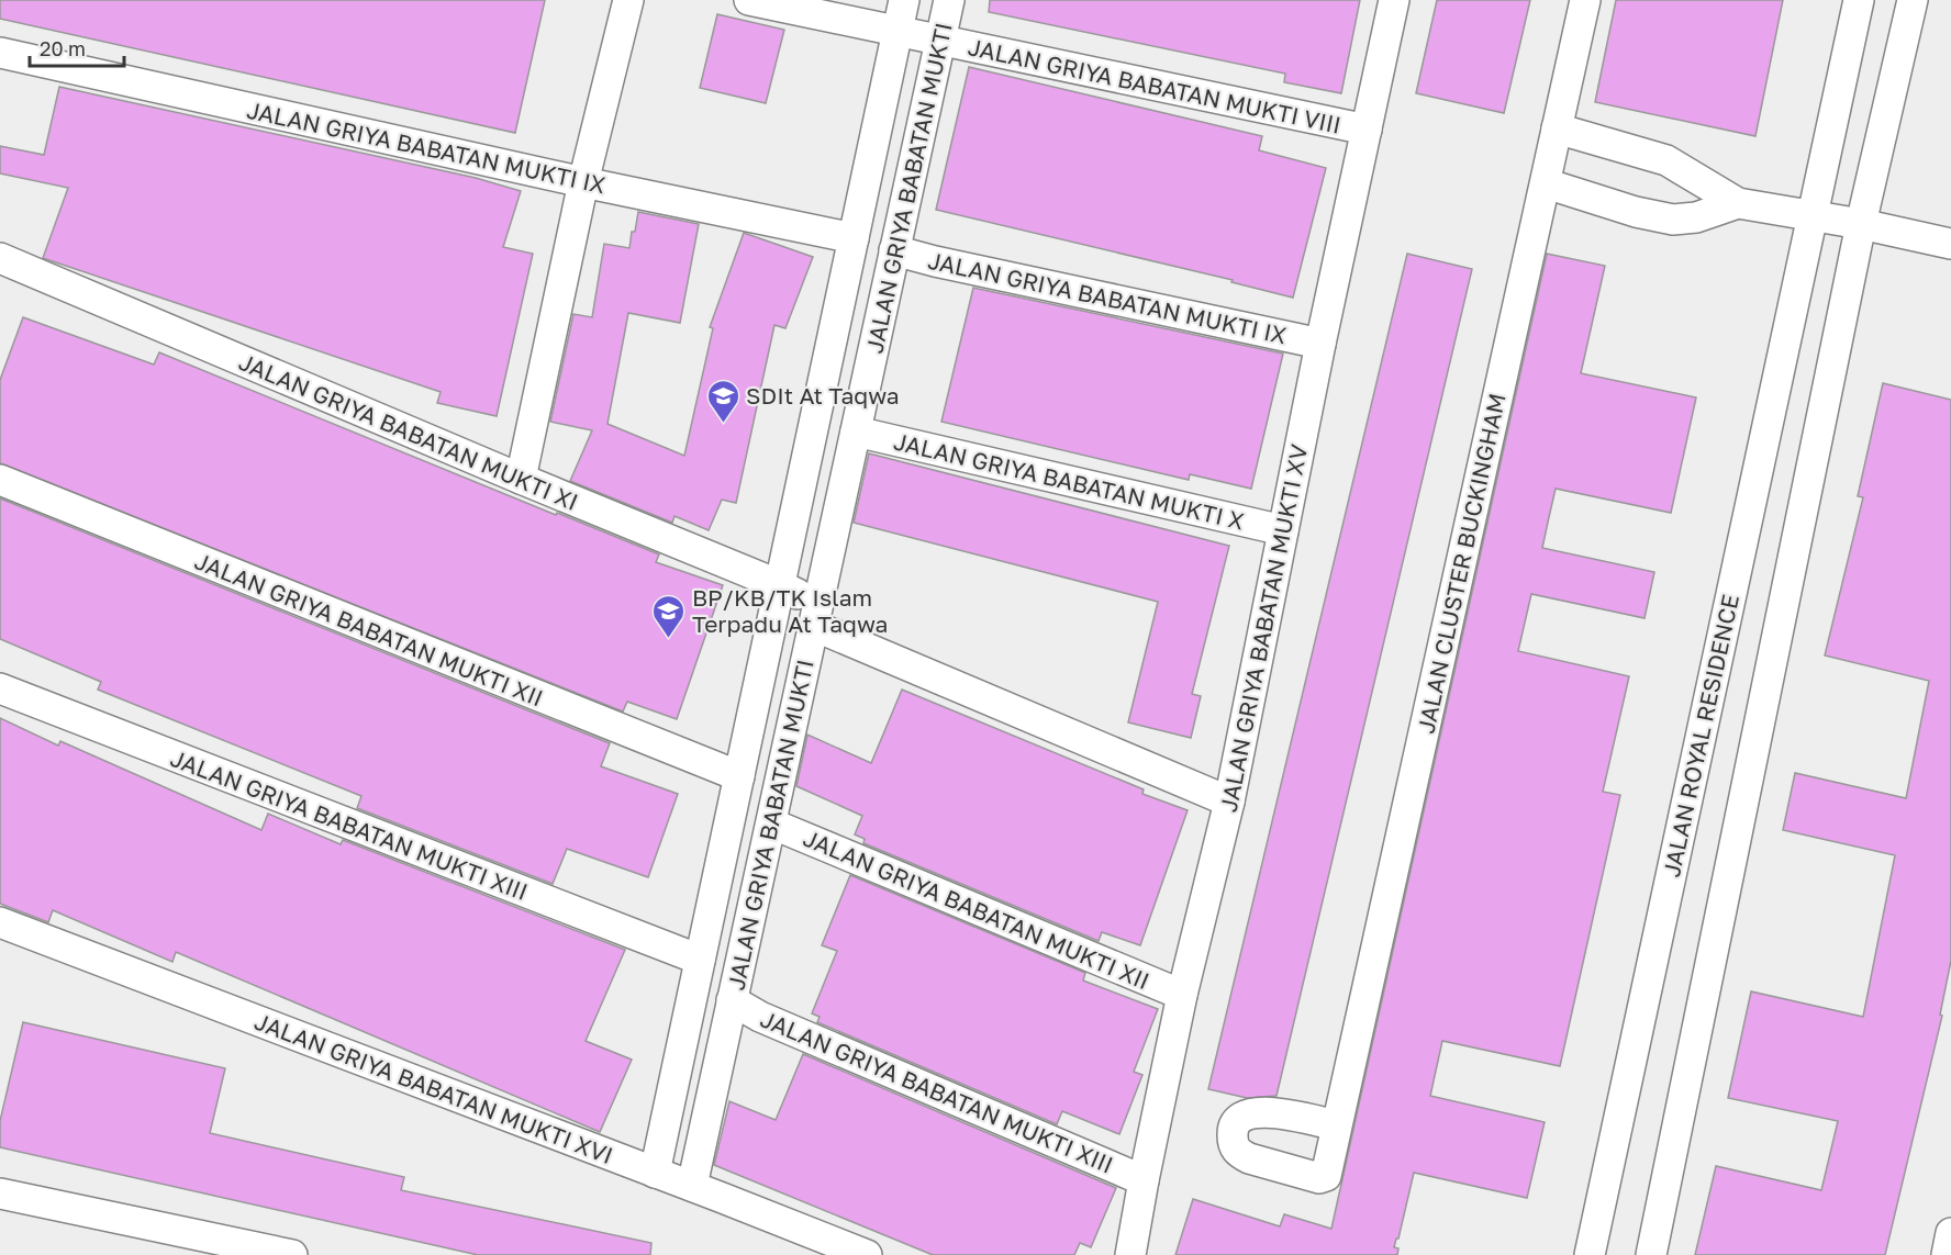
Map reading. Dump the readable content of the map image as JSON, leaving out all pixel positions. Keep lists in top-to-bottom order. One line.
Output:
{"streets":{"street":["JALAN GRIYA BABATAN MUKTI VIII","JALAN GRIYA BABATAN MUKTI IX","JALAN GRIYA BABATAN MUKTI","JALAN GRIYA BABATAN MUKTI XI","JALAN GRIYA BABATAN MUKTI X","JALAN CLUSTER BUCKINGHAM","JALAN GRIYA BABATAN MUKTI XV","JALAN GRIYA BABATAN MUKTI XII","JALAN ROYAL RESIDENCE","JALAN GRIYA BABATAN MUKTI XIII","JALAN GRIYA BABATAN MUKTI XVI"]},"crossings":[["JALAN GRIYA BABATAN MUKTI VIII","JALAN GRIYA BABATAN MUKTI"],["JALAN GRIYA BABATAN MUKTI VIII","JALAN GRIYA BABATAN MUKTI XV"],["JALAN GRIYA BABATAN MUKTI IX","JALAN GRIYA BABATAN MUKTI"],["JALAN GRIYA BABATAN MUKTI IX","JALAN GRIYA BABATAN MUKTI XV"],["JALAN GRIYA BABATAN MUKTI","JALAN GRIYA BABATAN MUKTI XI"],["JALAN GRIYA BABATAN MUKTI","JALAN GRIYA BABATAN MUKTI X"],["JALAN GRIYA BABATAN MUKTI","JALAN GRIYA BABATAN MUKTI XII"],["JALAN GRIYA BABATAN MUKTI","JALAN GRIYA BABATAN MUKTI XIII"],["JALAN GRIYA BABATAN MUKTI","JALAN GRIYA BABATAN MUKTI XVI"],["JALAN GRIYA BABATAN MUKTI XI","JALAN GRIYA BABATAN MUKTI XV"],["JALAN GRIYA BABATAN MUKTI X","JALAN GRIYA BABATAN MUKTI XV"],["JALAN GRIYA BABATAN MUKTI XV","JALAN GRIYA BABATAN MUKTI XII"],["JALAN GRIYA BABATAN MUKTI XV","JALAN GRIYA BABATAN MUKTI XIII"]],"places":{"school or university":["SDIt At Taqwa","BP/KB/TK Islam Terpadu At Taqwa"]},"scale_bar":"20 m"}
